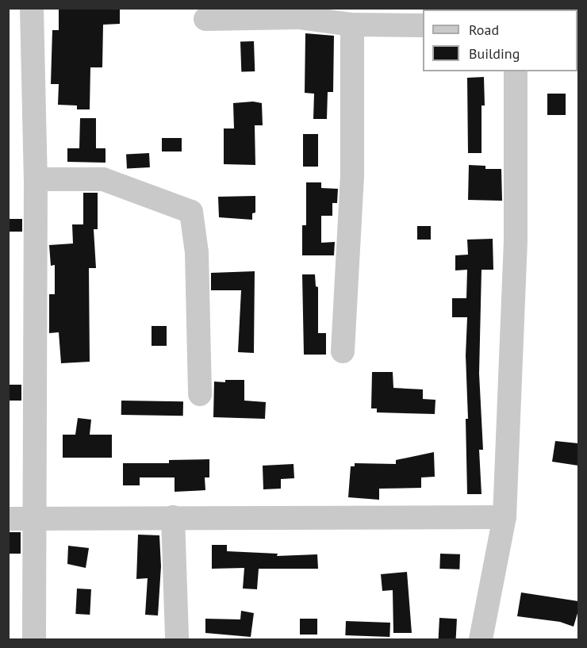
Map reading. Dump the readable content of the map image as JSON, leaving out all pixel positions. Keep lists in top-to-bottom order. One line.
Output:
{"legend":["Road","Building"]}
